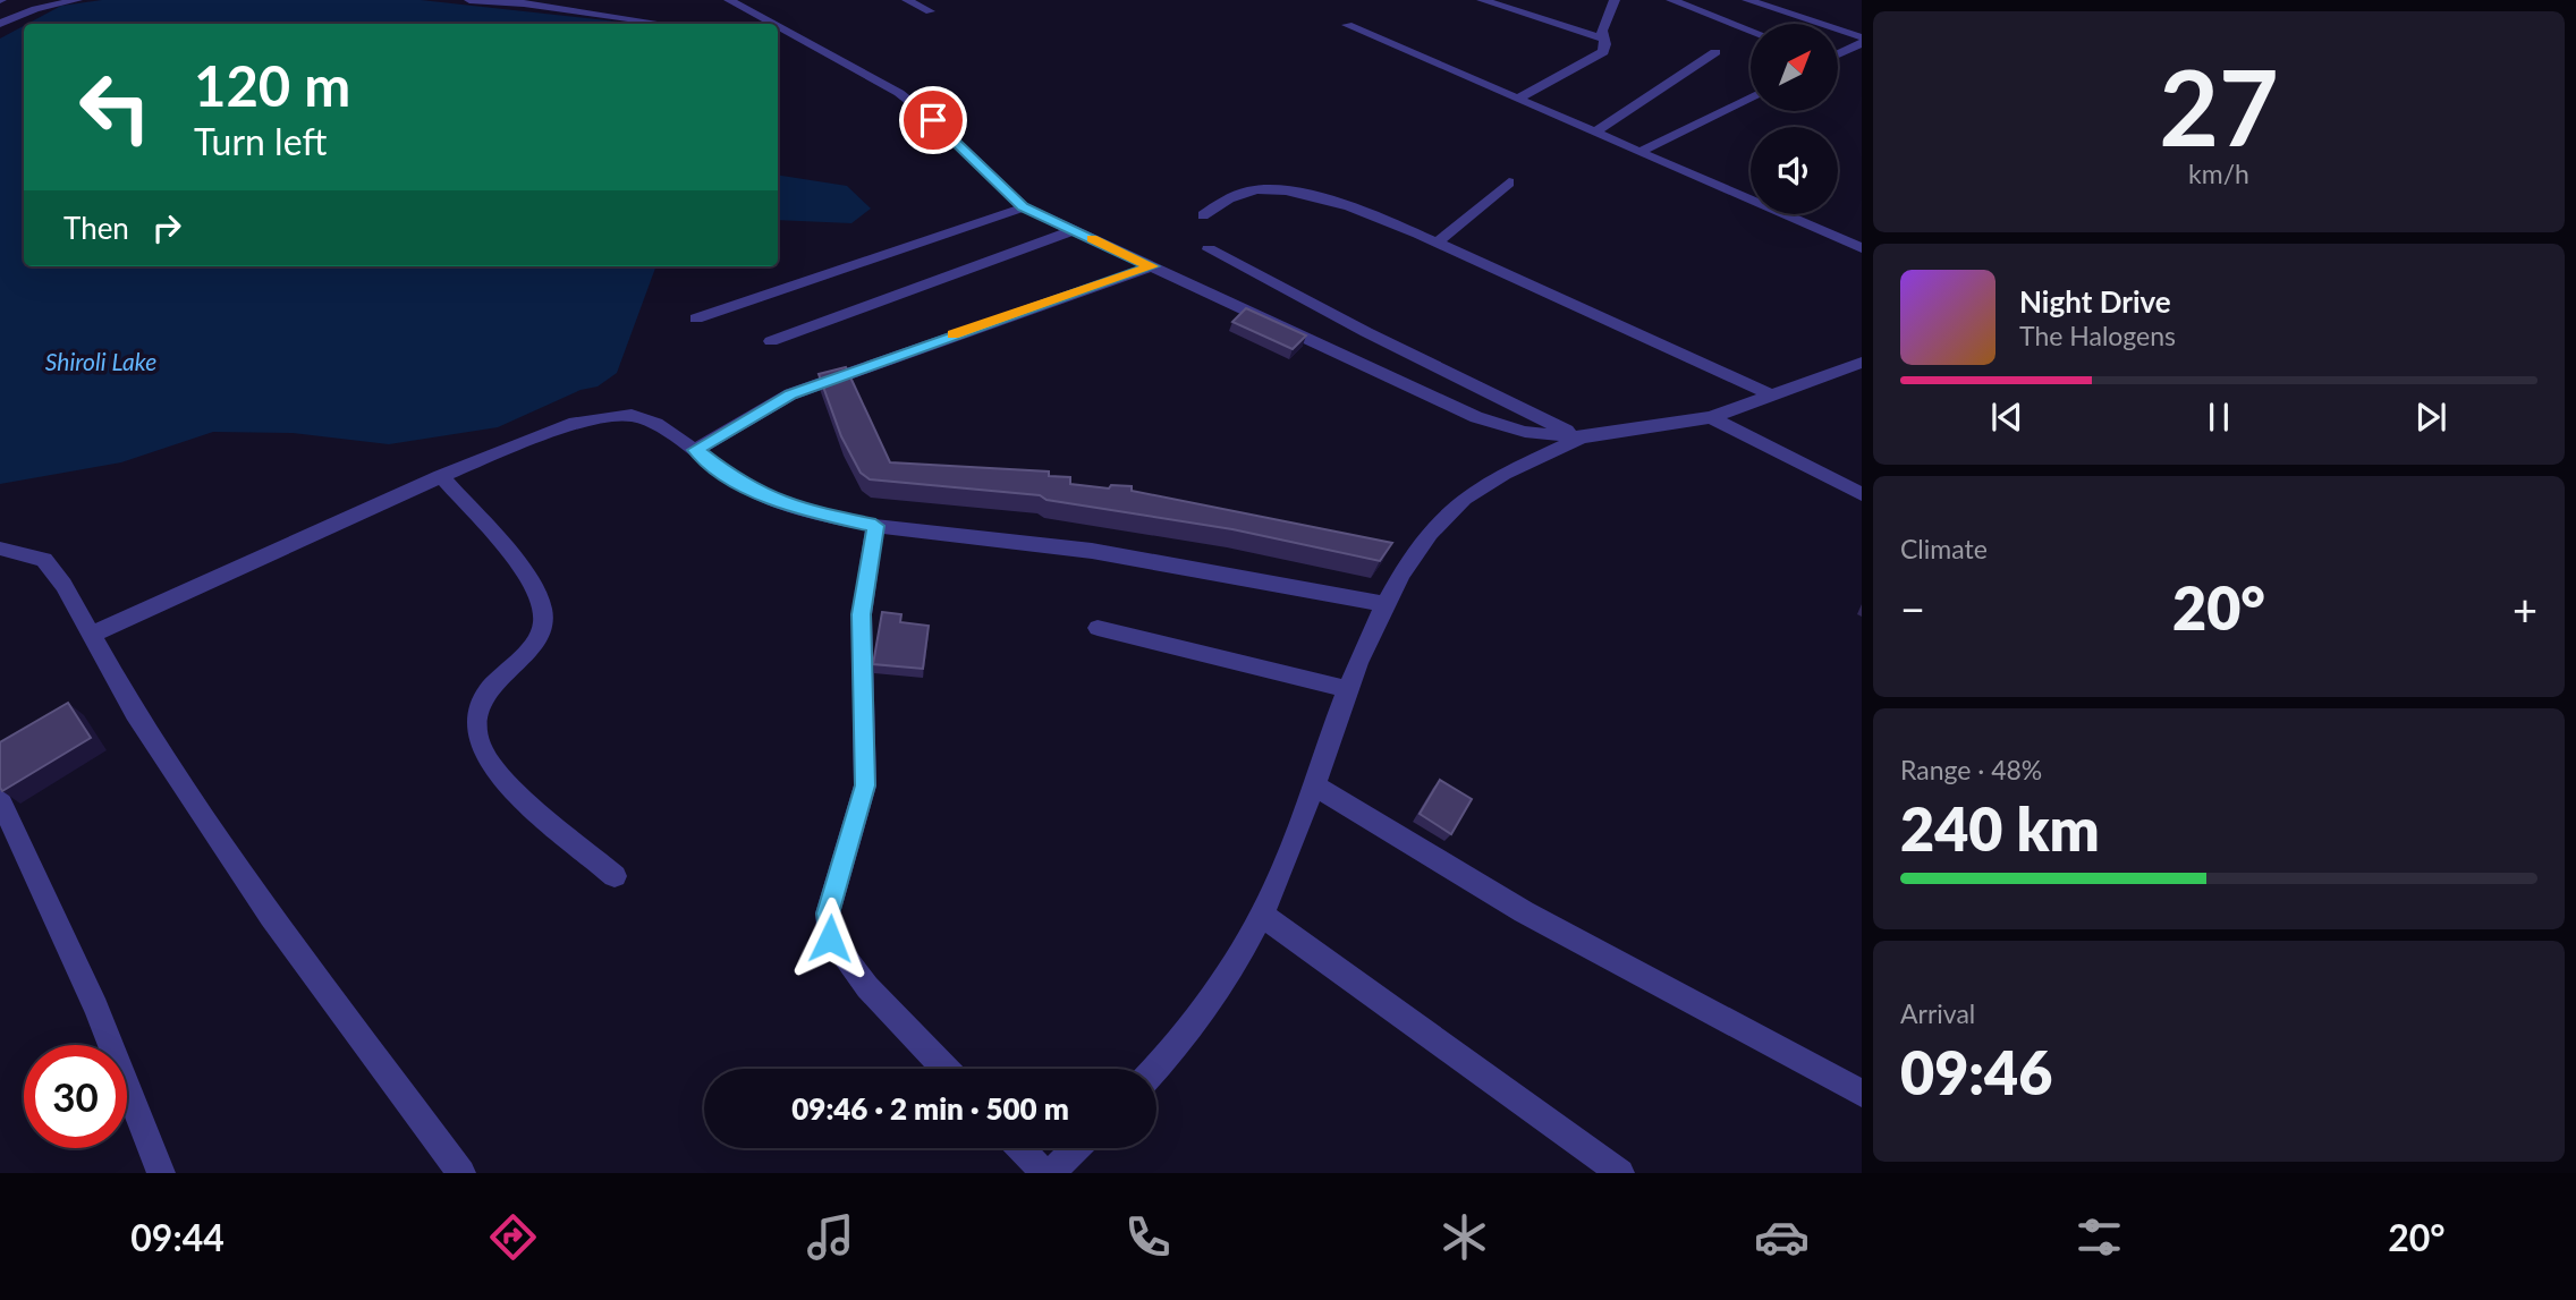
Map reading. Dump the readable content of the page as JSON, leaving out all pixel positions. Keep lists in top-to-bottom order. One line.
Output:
{"water":["Shiroli Lake"],"north":"top right","page":{"tile":[["27","km/h"],"Climate",["Range · 48%","240 km"],["Arrival","09:46"]],"turn":["120 m","Turn left"],"then":"Then","song":["Night Drive","The Halogens"],"heat":["−","20°","+"],"limit":"30","trip":"09:46 · 2 min · 500 m","tabs":["09:44","20°"]}}
